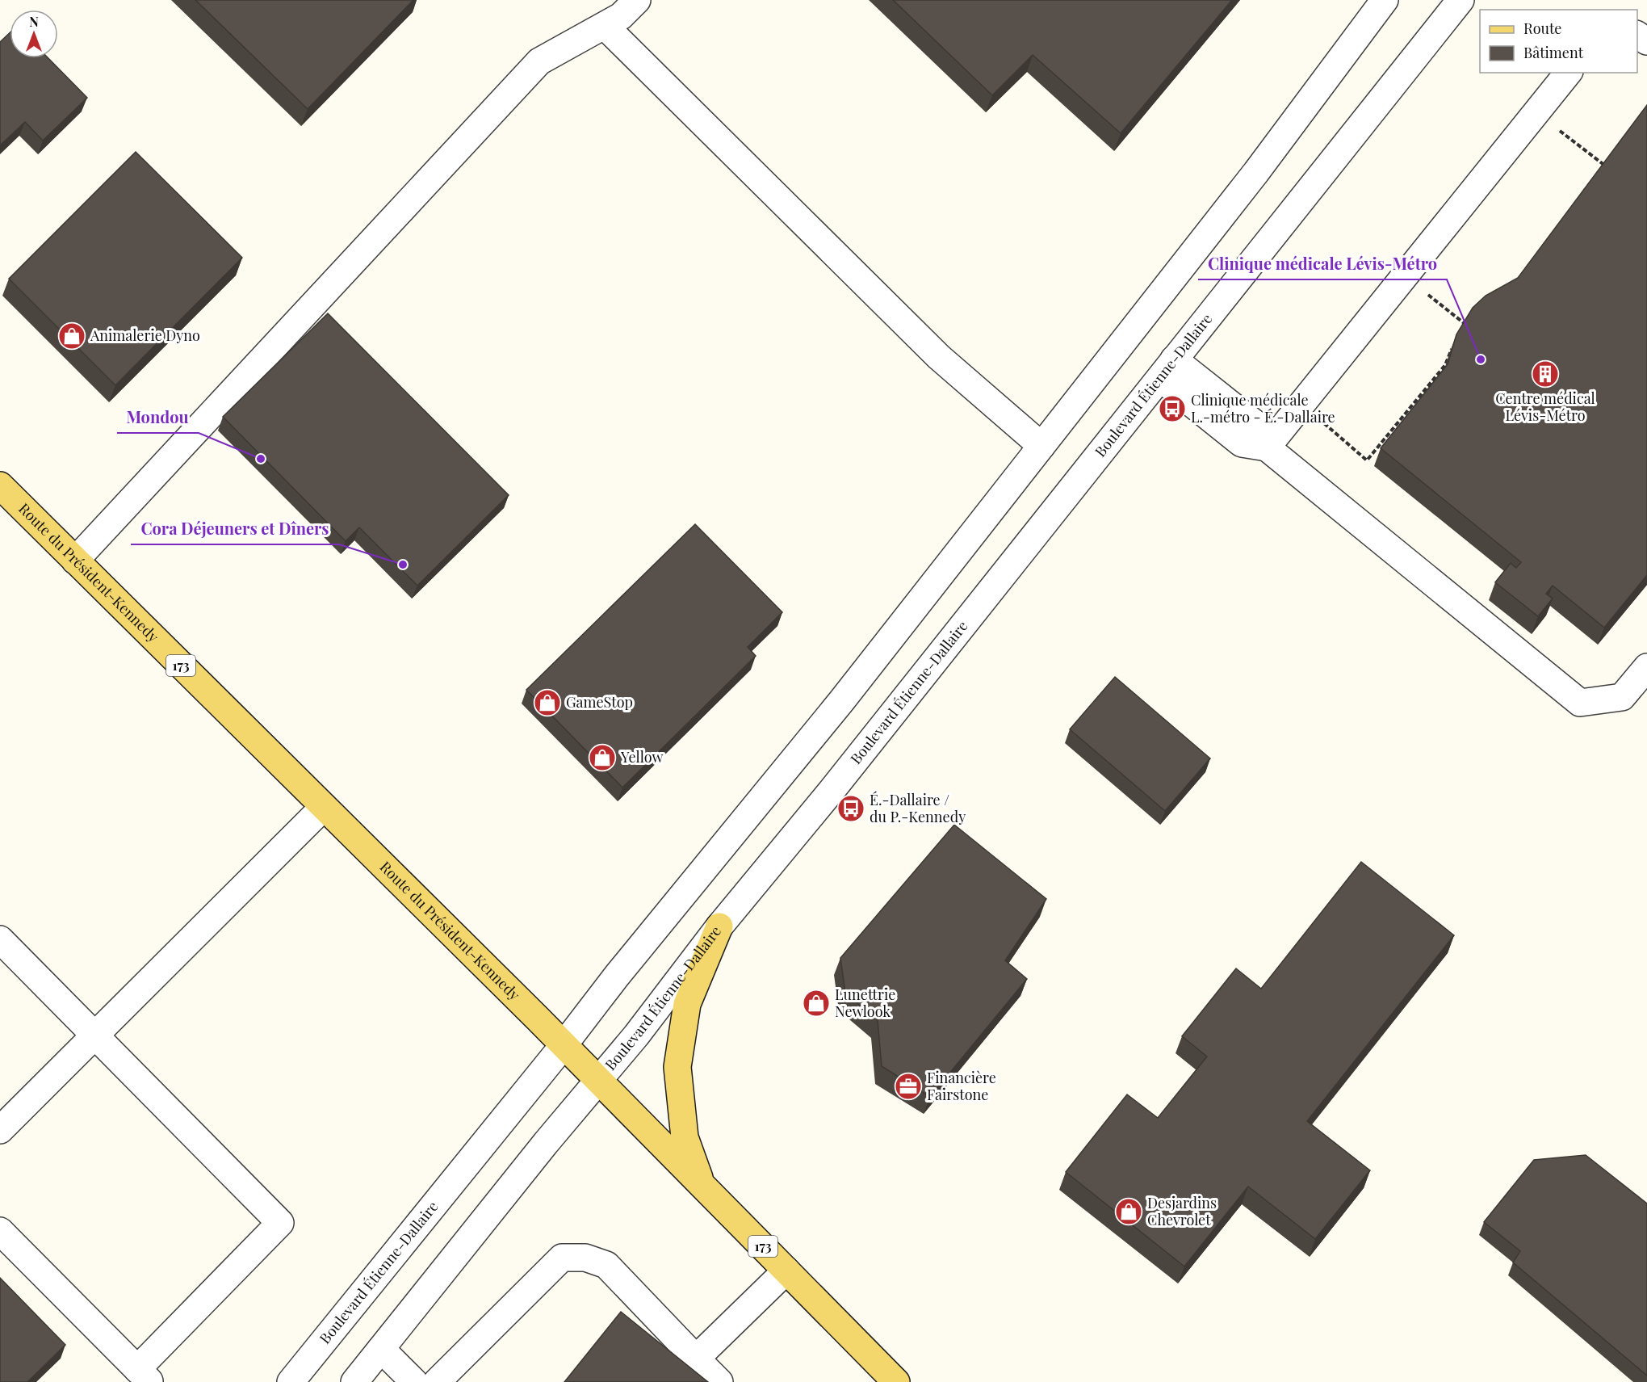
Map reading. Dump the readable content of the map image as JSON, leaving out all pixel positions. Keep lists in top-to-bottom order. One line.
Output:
{"streets":{"main road":["Route du Président-Kennedy","173"],"street":["Boulevard Étienne-Dallaire"]},"crossings":[["Boulevard Étienne-Dallaire","Route du Président-Kennedy"]],"places":{"shop":["Animalerie Dyno","GameStop","Yellow","Lunettrie Newlook","Desjardins Chevrolet"],"other":["Clinique médicale Lévis-Métro","Mondou","Cora Déjeuners et Dîners"],"building":["Centre médical Lévis-Métro"],"bus stop":["Clinique médicale L.-métro - É.-Dallaire","É.-Dallaire / du P.-Kennedy"],"office":["Financière Fairstone"]},"legend":["Route","Bâtiment"],"north":"top"}
